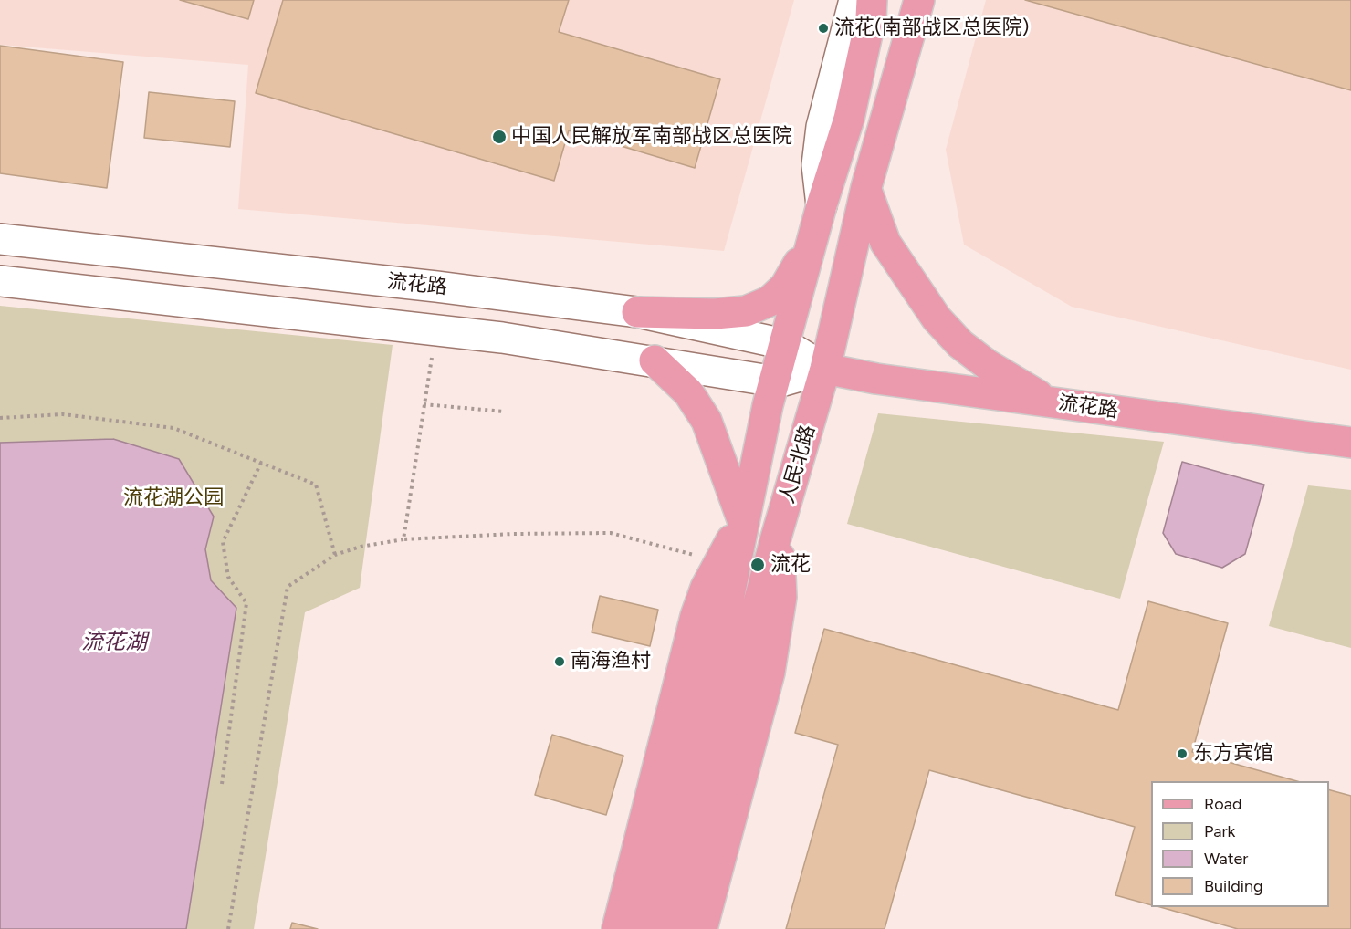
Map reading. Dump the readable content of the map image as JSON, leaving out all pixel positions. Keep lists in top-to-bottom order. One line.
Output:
{"streets":{"main road":["流花路","人民北路"]},"crossings":[["流花路","人民北路"]],"water":["流花湖"],"parks":["流花湖公园"],"places":["流花(南部战区总医院)","中国人民解放军南部战区总医院","流花","南海渔村","东方宾馆"],"legend":["Road","Park","Water","Building"]}
